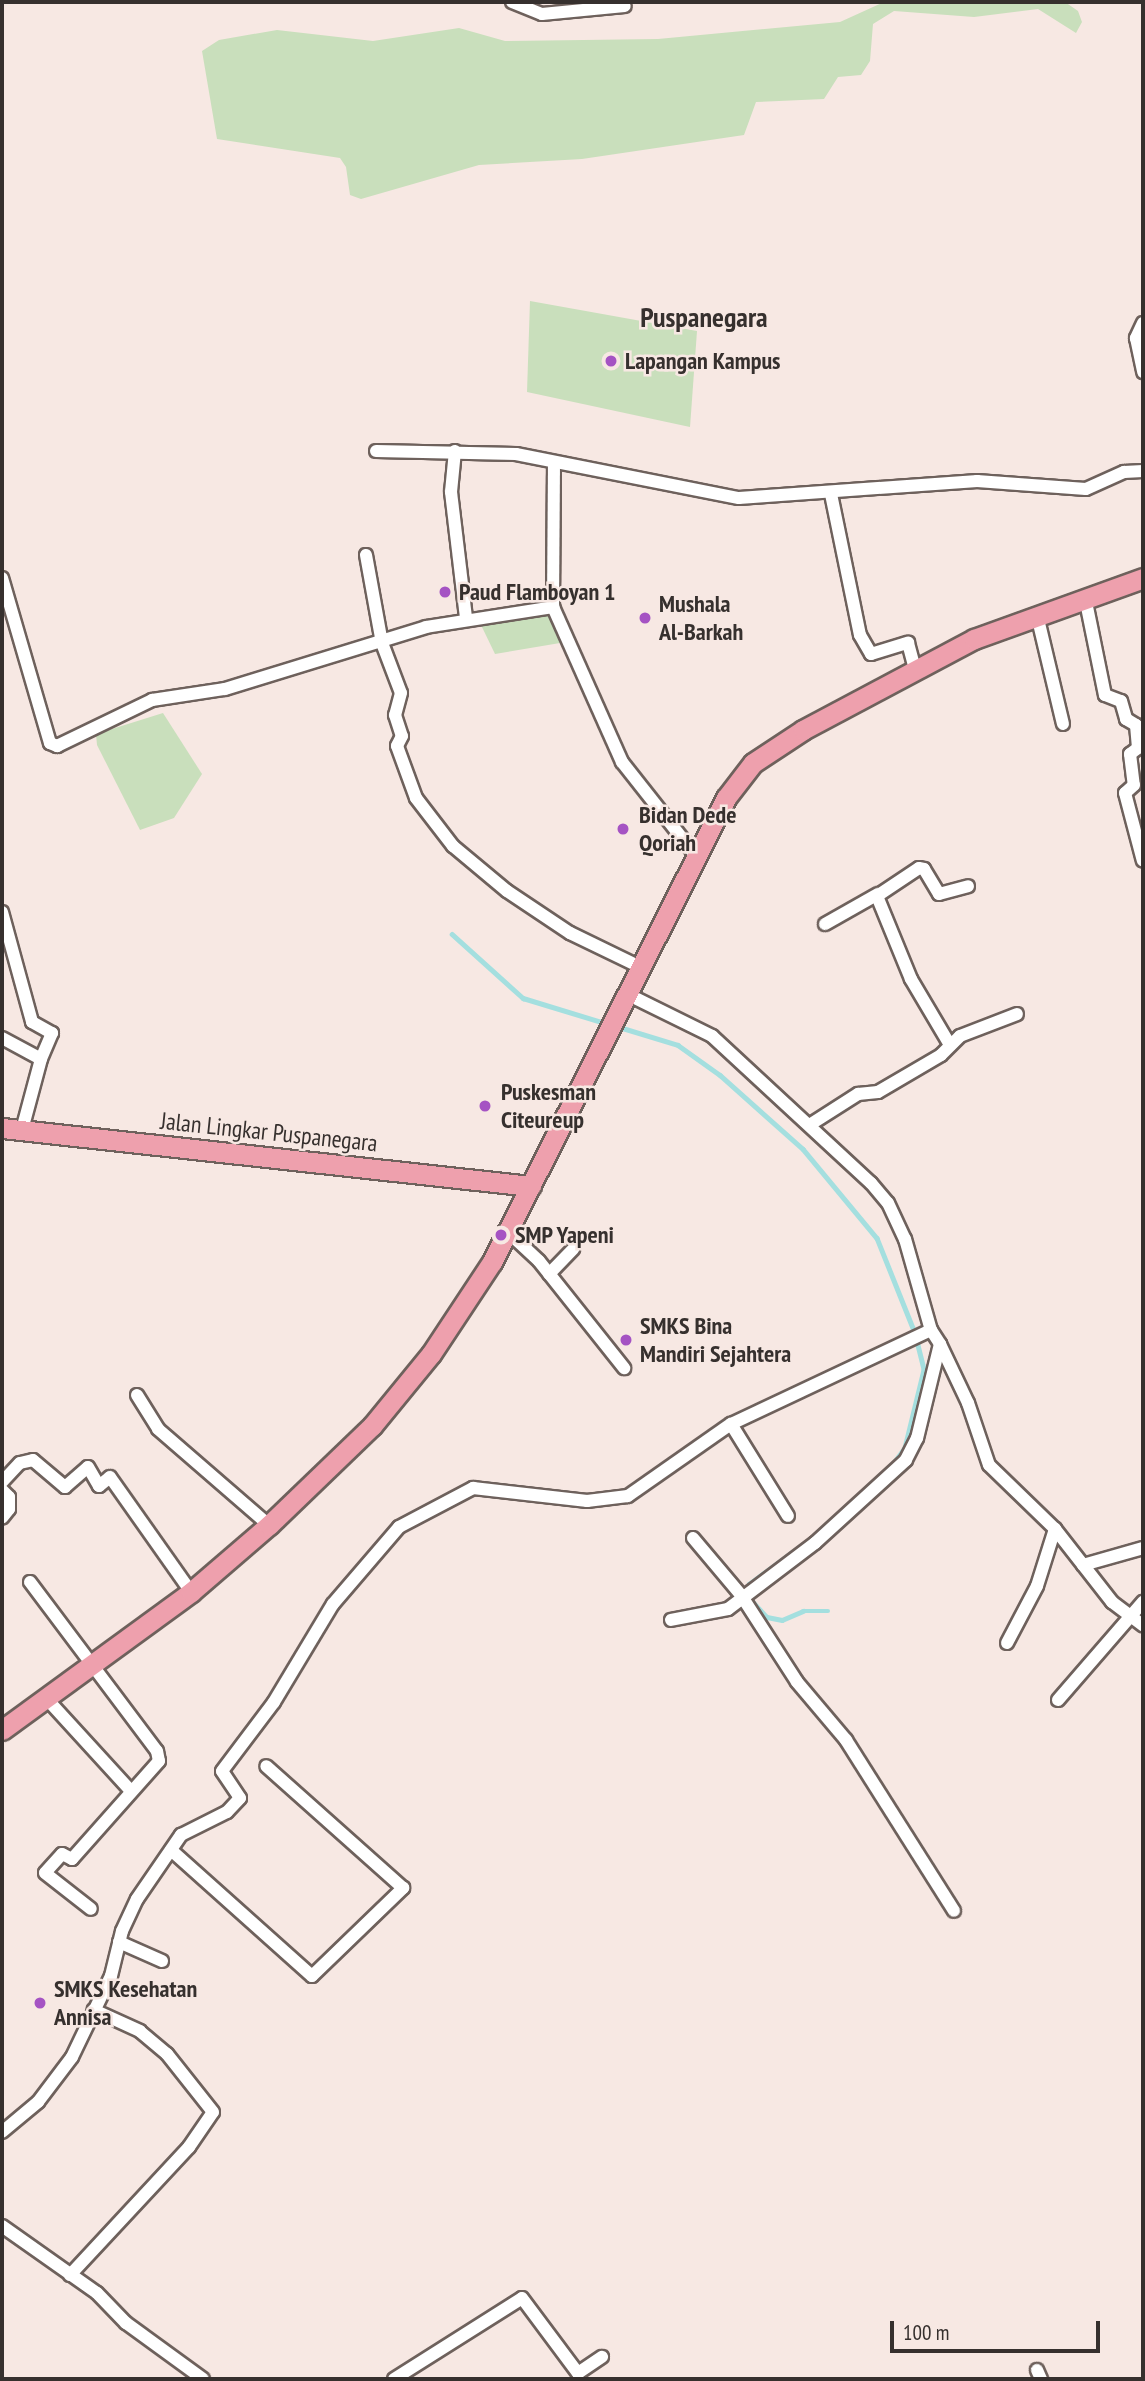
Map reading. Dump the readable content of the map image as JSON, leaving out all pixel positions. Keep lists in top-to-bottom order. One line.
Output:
{"streets":{"main road":["Jalan Lingkar Puspanegara"]},"districts":["Puspanegara"],"places":["Lapangan Kampus","Paud Flamboyan 1","Mushala Al-Barkah","Bidan Dede Qoriah","Puskesman Citeureup","SMP Yapeni","SMKS Bina Mandiri Sejahtera","SMKS Kesehatan Annisa"],"scale_bar":"100 m"}
